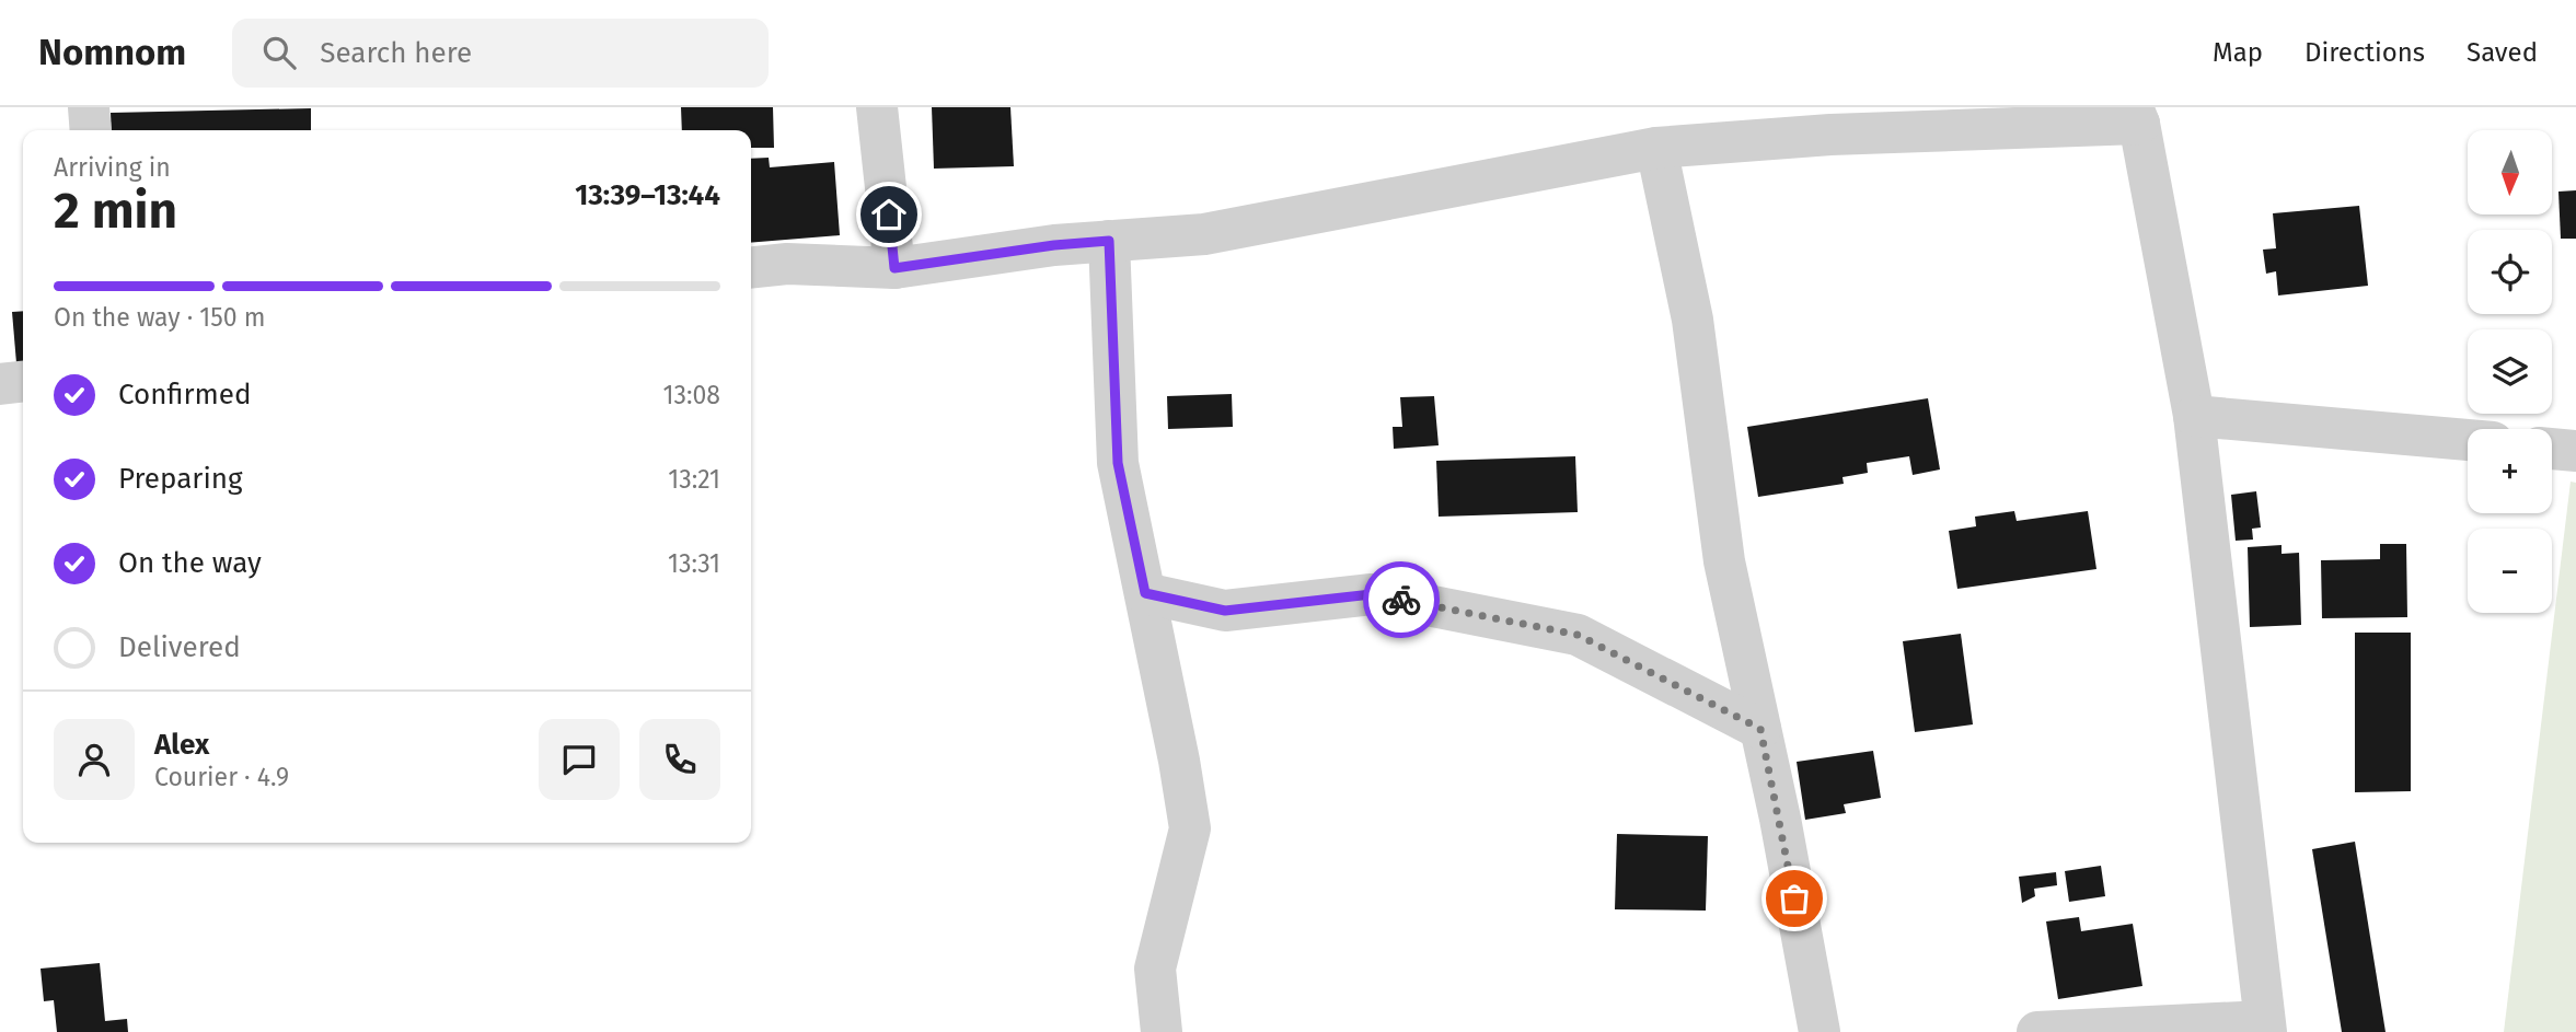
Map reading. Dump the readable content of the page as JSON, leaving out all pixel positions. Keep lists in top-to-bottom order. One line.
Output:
{"north":"bottom","page":{"header":"Nomnom","search":"Search here","nav":["Map","Directions","Saved"],"map_buttons":["+","−"],"heading":["2 min","Arriving in","13:39–13:44"],"panel":["Alex","Courier · 4.9"],"bar":"On the way · 150 m","list":[["Confirmed","13:08"],["Preparing","13:21"],["On the way","13:31"],"Delivered"]}}
